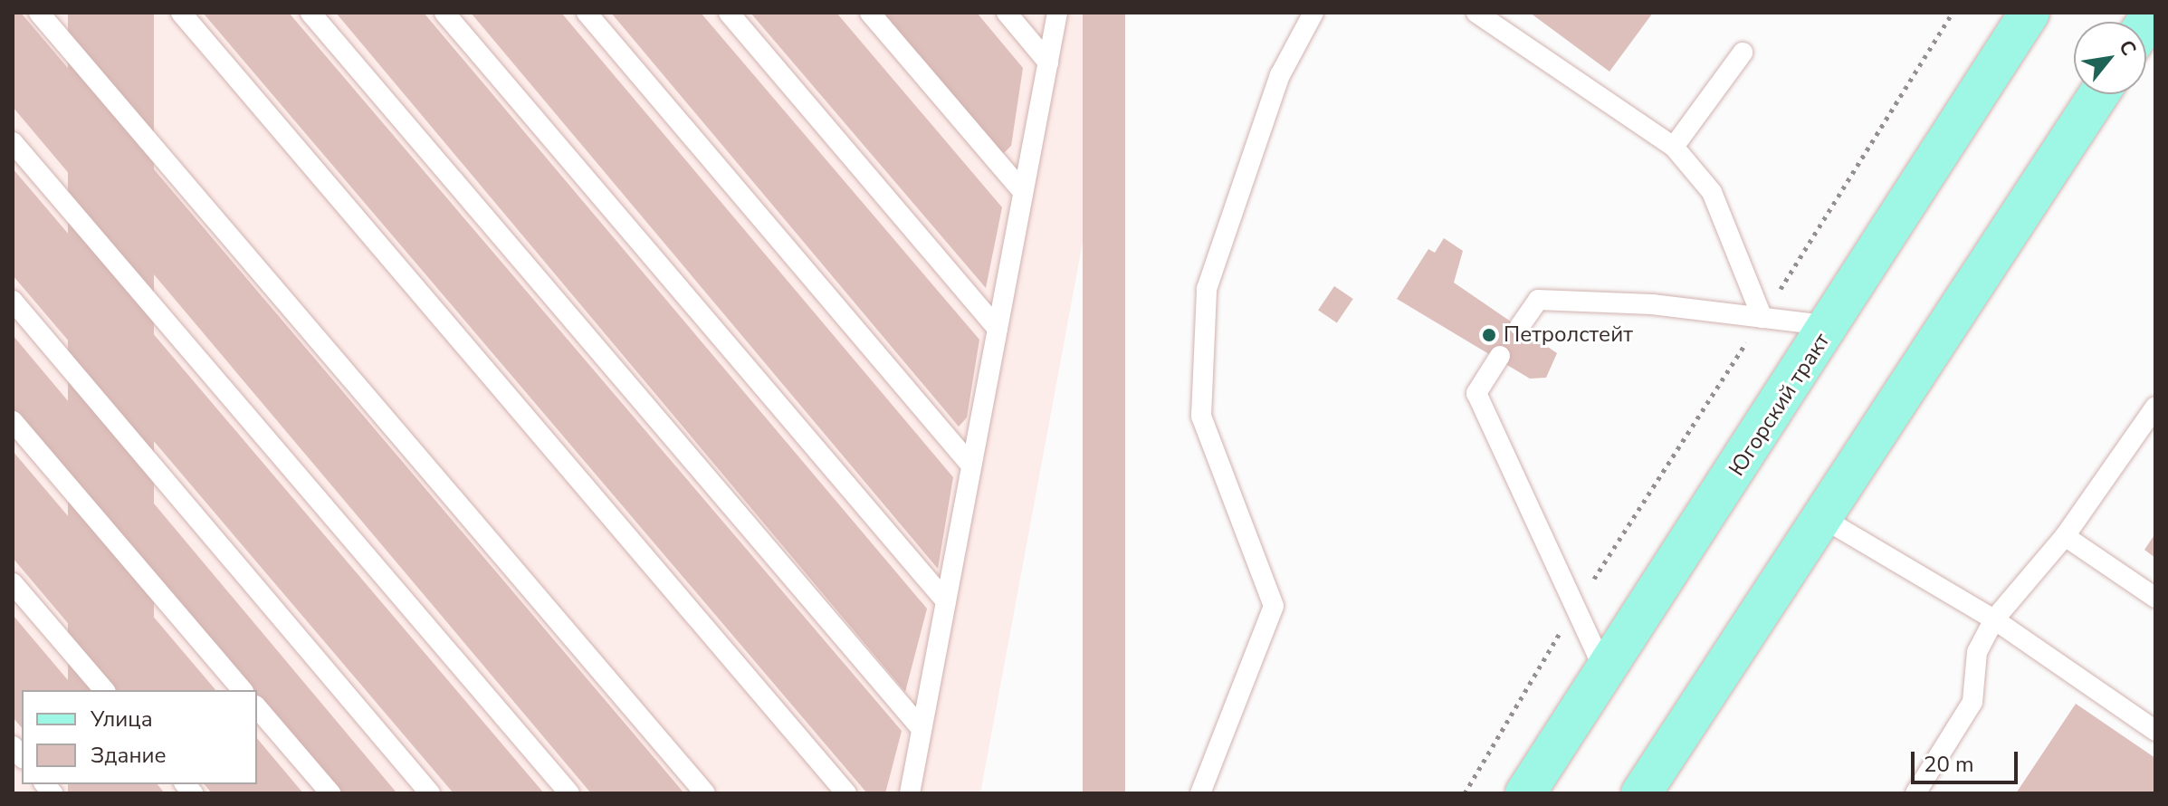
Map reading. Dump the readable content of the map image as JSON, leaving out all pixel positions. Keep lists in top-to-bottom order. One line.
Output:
{"streets":{"main road":["Югорский тракт"]},"places":["Петролстейт"],"legend":["Улица","Здание"],"scale_bar":"20 m","north":"top right"}
